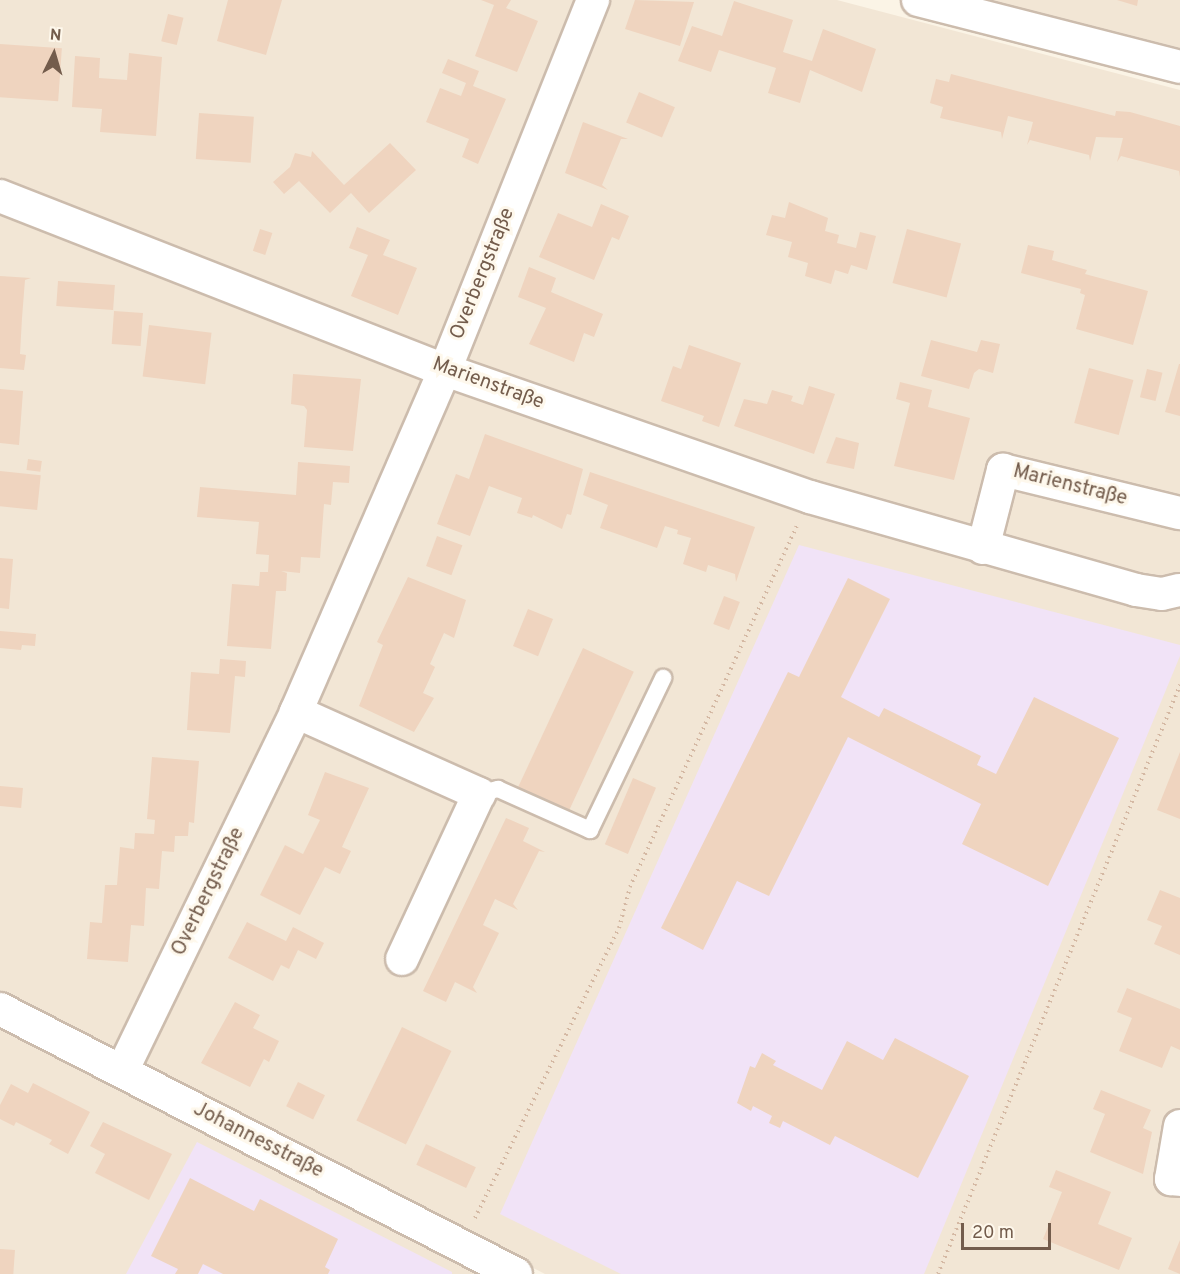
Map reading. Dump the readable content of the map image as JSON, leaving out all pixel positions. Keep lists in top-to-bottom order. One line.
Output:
{"streets":{"street":["Overbergstraße","Marienstraße","Johannesstraße"]},"crossings":[["Overbergstraße","Marienstraße"],["Overbergstraße","Johannesstraße"]],"scale_bar":"20 m","north":"top"}
